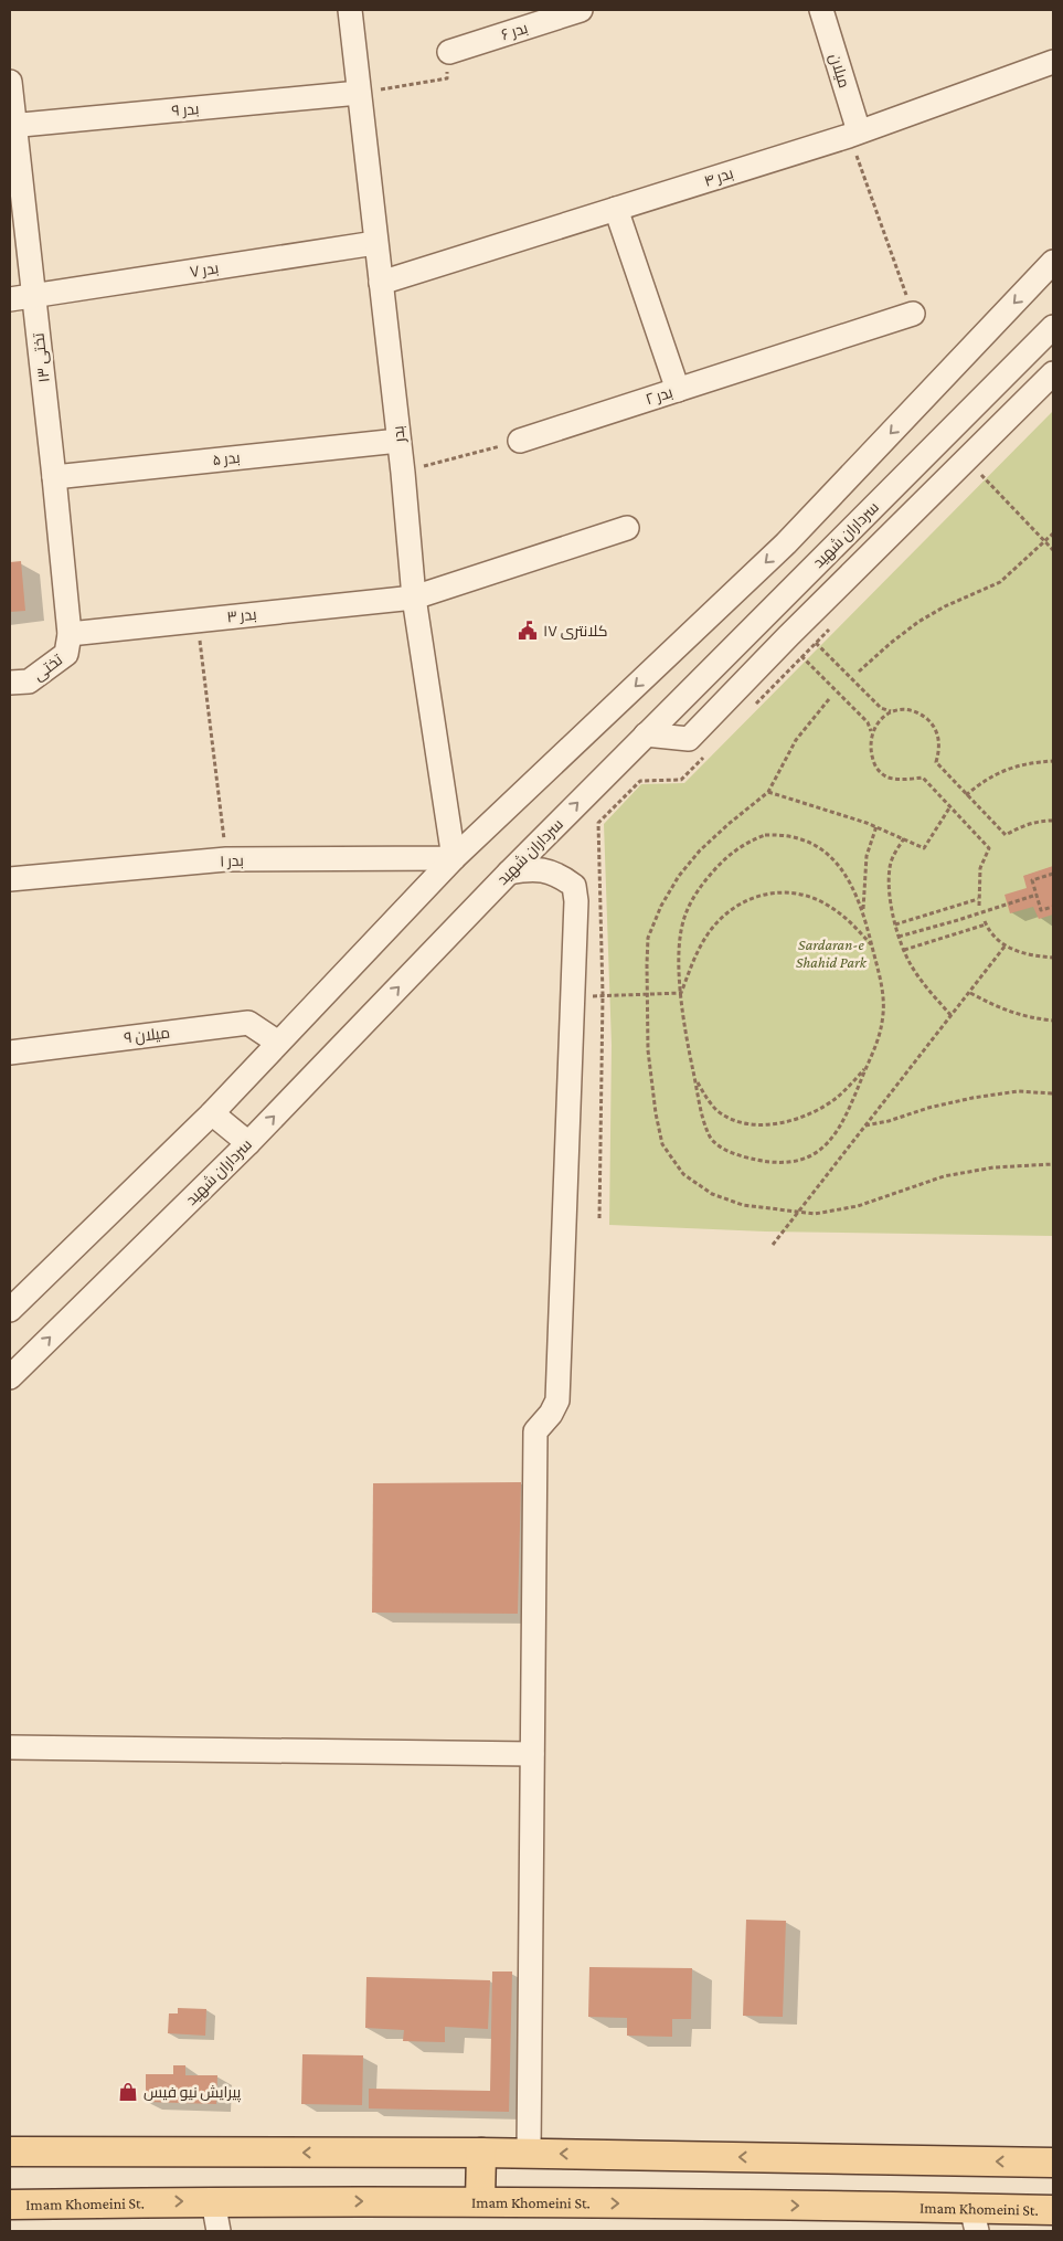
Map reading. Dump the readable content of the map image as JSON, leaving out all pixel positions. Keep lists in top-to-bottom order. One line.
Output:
{"streets":{"main road":["Imam Khomeini St."],"street":["بدر ۶","میلان","بدر ۹","بدر ۴","بدر ۷","تختی ۱۳","بدر ۲","بدر","بدر ۵","سرداران شهید","بدر ۳","تختی","بدر ۱","میلان ۹"]},"crossings":[["میلان","بدر ۴"],["بدر ۹","تختی ۱۳"],["بدر ۹","بدر"],["بدر ۴","بدر"],["بدر ۷","تختی ۱۳"],["بدر ۷","بدر"],["تختی ۱۳","بدر ۵"],["تختی ۱۳","بدر ۳"],["تختی ۱۳","تختی"],["بدر","بدر ۵"],["بدر","بدر ۳"],["بدر","بدر ۱"],["بدر ۳","تختی"]],"parks":["Sardaran-e Shahid Park"],"places":{"public building":["کلانتری ۱۷"],"shop":["پیرایش نیو فیس"]}}
